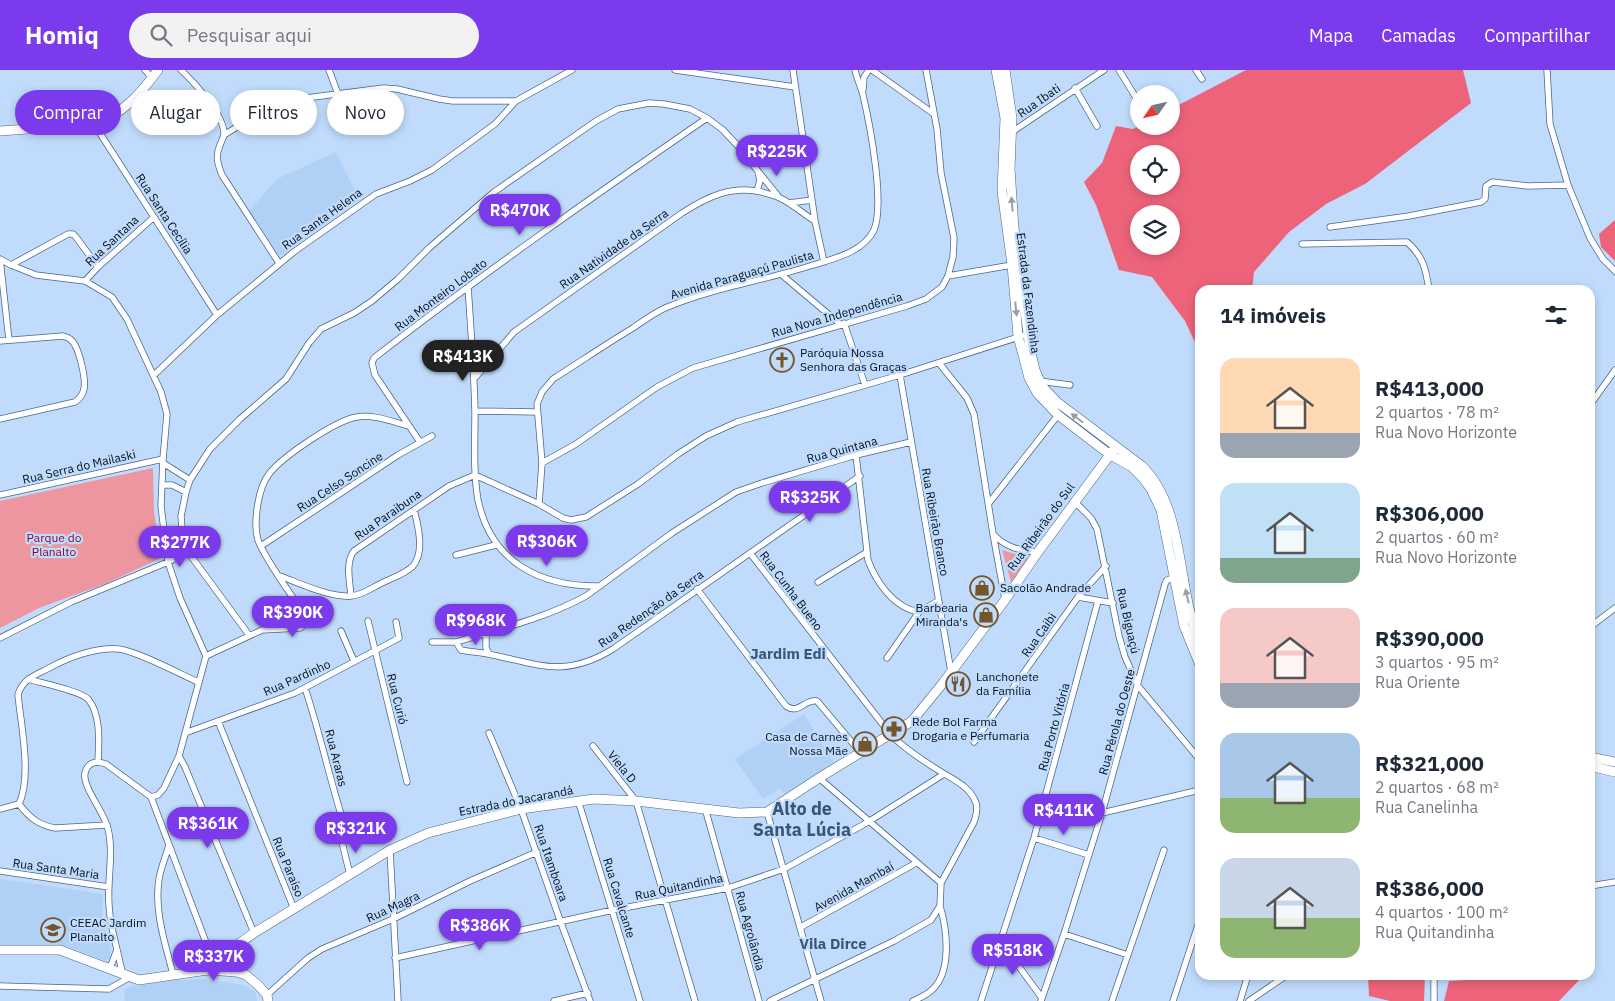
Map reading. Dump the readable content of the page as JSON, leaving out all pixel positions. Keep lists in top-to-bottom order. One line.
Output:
{"streets":{"main road":["Estrada da Fazendinha","Rua Ribeirão do Sul","Estrada do Jacarandá"],"street":["Rua Ibati","Rua Santa Cecília","Rua Santa Helena","Rua Santana","Rua Natividade da Serra","Avenida Paraguaçú Paulista","Rua Monteiro Lobato","Rua Nova Independência","Rua Quintana","Rua Serra do Mailaski","Rua Celso Soncine","Rua Paraibuna","Rua Ribeirão Branco","Rua Cunha Bueno","Rua Redenção da Serra","Rua Biguaçú","Rua Caibi","Rua Pardinho","Rua Curió","Rua Pérola do Oeste","Rua Porto Vitória","Rua Araras","Viela D","Rua Itamboara","Rua Paraíso","Rua Santa Maria","Rua Quitandinha","Avenida Mambaí","Rua Cavalcante","Rua Magra","Rua Agrolândia"]},"crossings":[["Rua Ibati","Estrada da Fazendinha"],["Rua Santa Cecília","Rua Santa Helena"],["Rua Santa Cecília","Rua Santana"],["Avenida Paraguaçú Paulista","Rua Nova Independência"],["Estrada da Fazendinha","Rua Ribeirão do Sul"],["Estrada da Fazendinha","Rua Pérola do Oeste"],["Rua Quintana","Rua Ribeirão Branco"],["Rua Quintana","Rua Redenção da Serra"],["Rua Ribeirão Branco","Rua Ribeirão do Sul"],["Rua Ribeirão do Sul","Rua Cunha Bueno"],["Rua Ribeirão do Sul","Rua Biguaçú"],["Rua Cunha Bueno","Rua Redenção da Serra"],["Rua Cunha Bueno","Rua Quitandinha"],["Rua Biguaçú","Rua Caibi"],["Rua Biguaçú","Rua Pérola do Oeste"],["Rua Pardinho","Rua Curió"],["Rua Pardinho","Rua Araras"],["Rua Pardinho","Rua Paraíso"],["Rua Pérola do Oeste","Rua Porto Vitória"],["Viela D","Estrada do Jacarandá"],["Estrada do Jacarandá","Rua Itamboara"],["Estrada do Jacarandá","Rua Paraíso"],["Estrada do Jacarandá","Rua Cavalcante"],["Estrada do Jacarandá","Rua Magra"],["Estrada do Jacarandá","Rua Agrolândia"],["Rua Itamboara","Rua Quitandinha"],["Rua Itamboara","Rua Magra"],["Rua Quitandinha","Rua Cavalcante"],["Rua Quitandinha","Rua Agrolândia"]],"districts":["Jardim Edi","Alto de Santa Lúcia","Vila Dirce"],"parks":["Parque do Planalto"],"places":{"church":["Paróquia Nossa Senhora das Graças"],"shop":["Sacolão Andrade","Barbearia Miranda's","Casa de Carnes Nossa Mãe"],"restaurant":["Lanchonete da Família"],"pharmacy":["Rede Bol Farma Drogaria e Perfumaria"],"school or university":["CEEAC Jardim Planalto"]},"north":"bottom left","page":{"header":"Homiq","search":"Pesquisar aqui","nav":["Mapa","Camadas","Compartilhar"],"chip":["Comprar","Alugar","Filtros","Novo"],"price":["R$225K","R$470K","R$413K","R$325K","R$306K","R$277K","R$390K","R$968K","R$411K","R$361K","R$321K","R$386K","R$518K","R$337K"],"heading":"14 imóveis","list":[{"name":"R$413,000","note":"2 quartos · 78 m² · Rua Novo Horizonte"},{"name":"R$306,000","note":"2 quartos · 60 m² · Rua Novo Horizonte"},{"name":"R$390,000","note":"3 quartos · 95 m² · Rua Oriente"},{"name":"R$321,000","note":"2 quartos · 68 m² · Rua Canelinha"},{"name":"R$386,000","note":"4 quartos · 100 m² · Rua Quitandinha"}]}}
